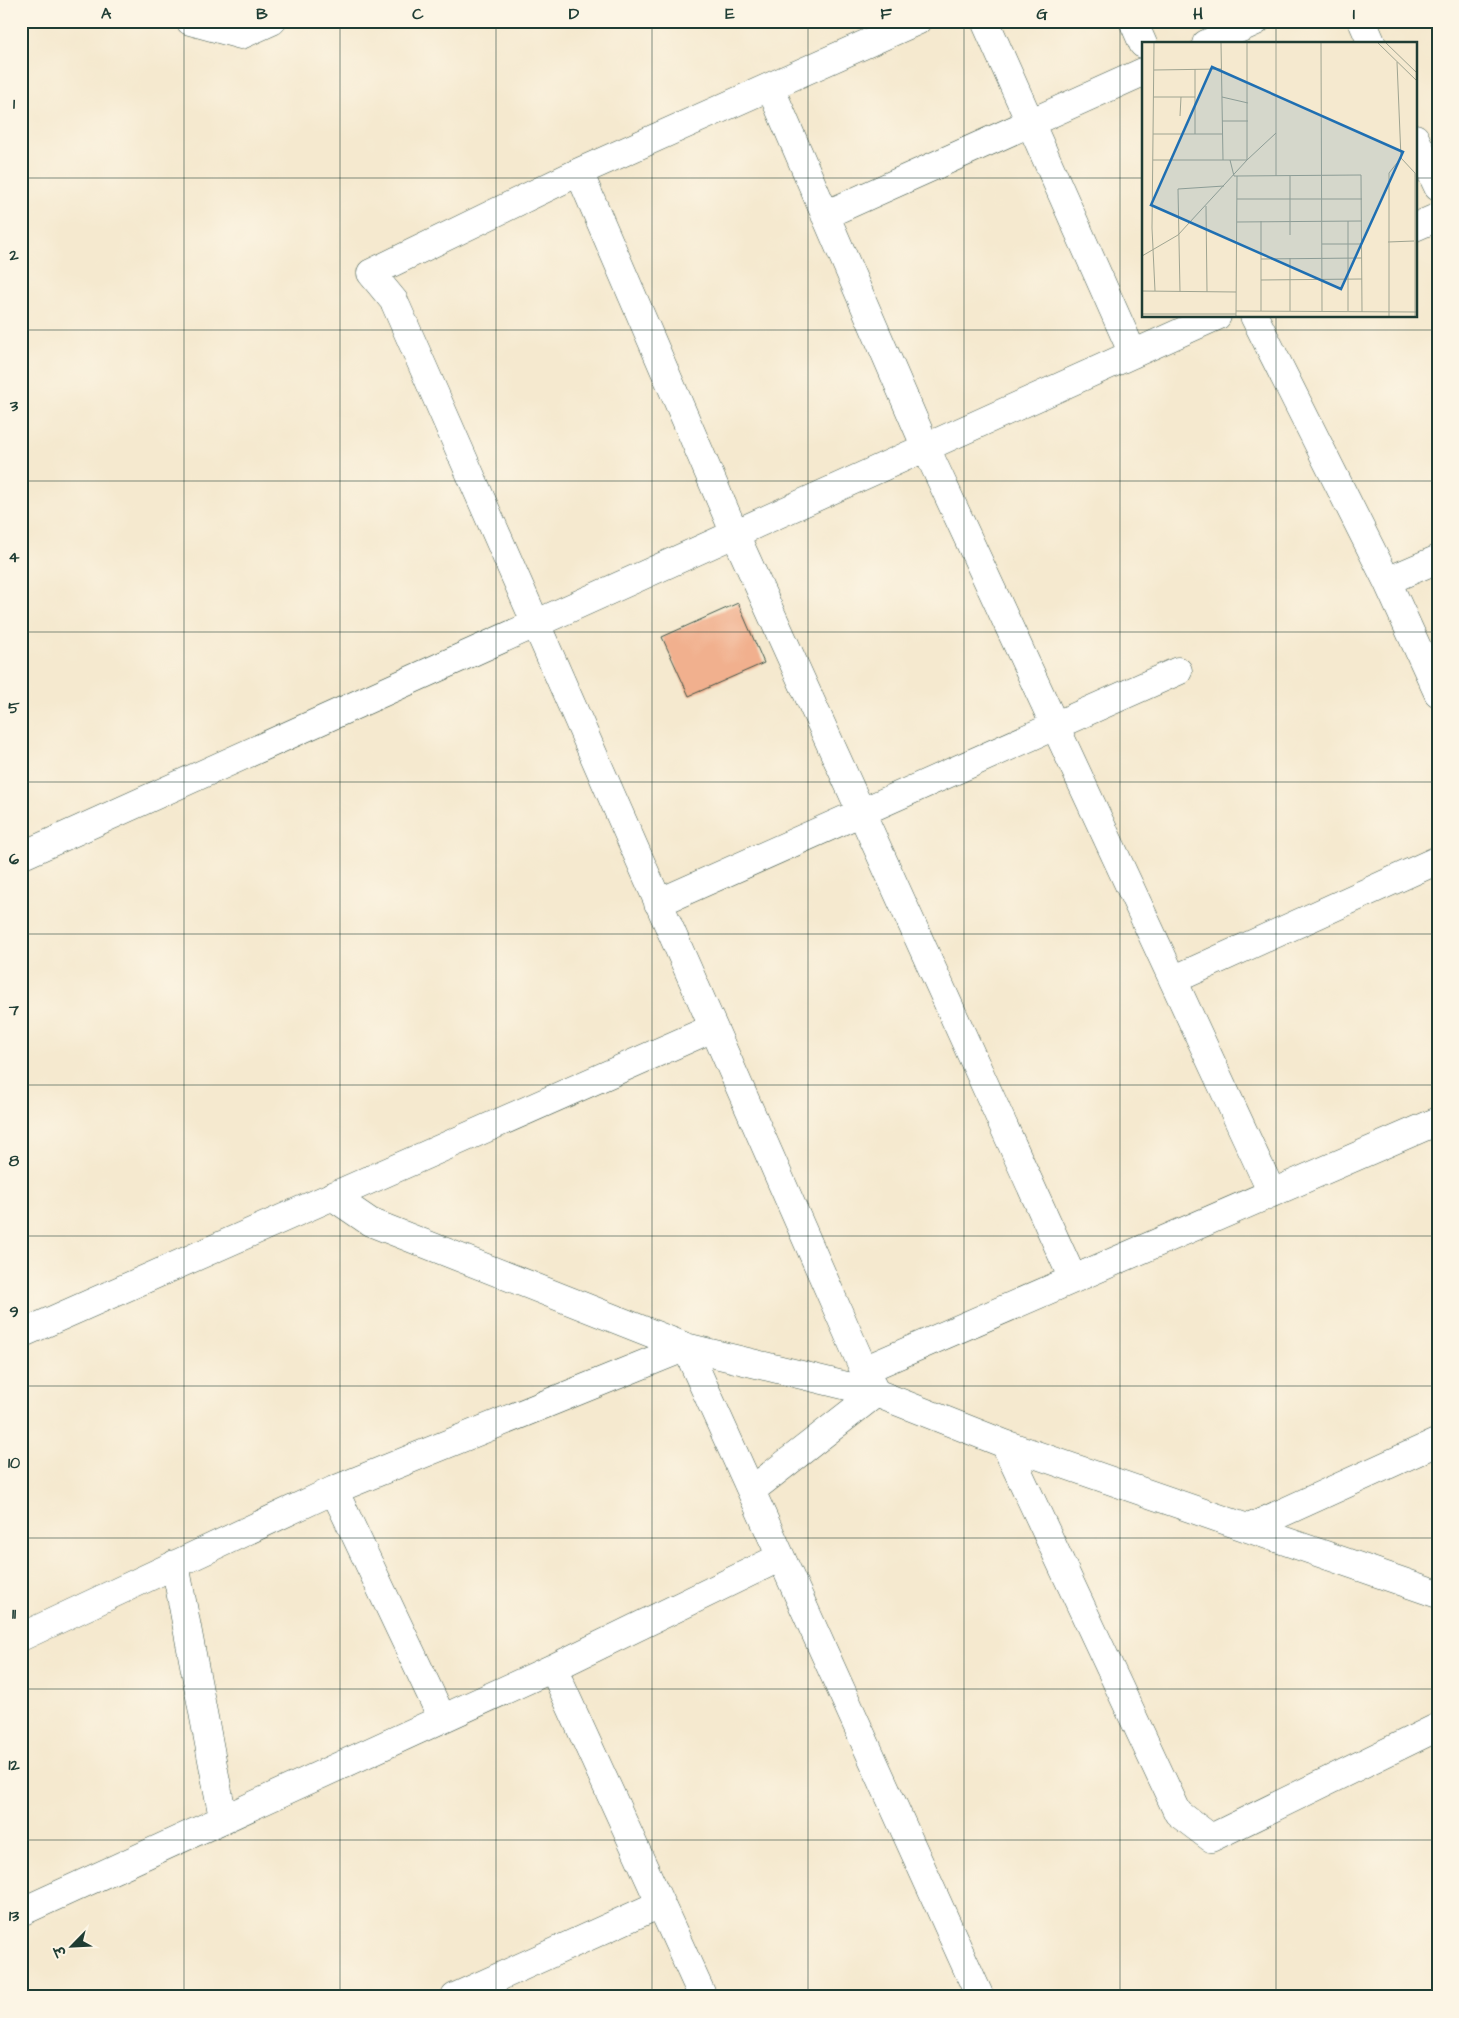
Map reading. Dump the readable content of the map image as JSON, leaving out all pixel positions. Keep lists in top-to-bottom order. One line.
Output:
{"north":"bottom left","grid":{"columns":["A","B","C","D","E","F","G","H","I"],"rows":["1","2","3","4","5","6","7","8","9","10","11","12","13"]}}
